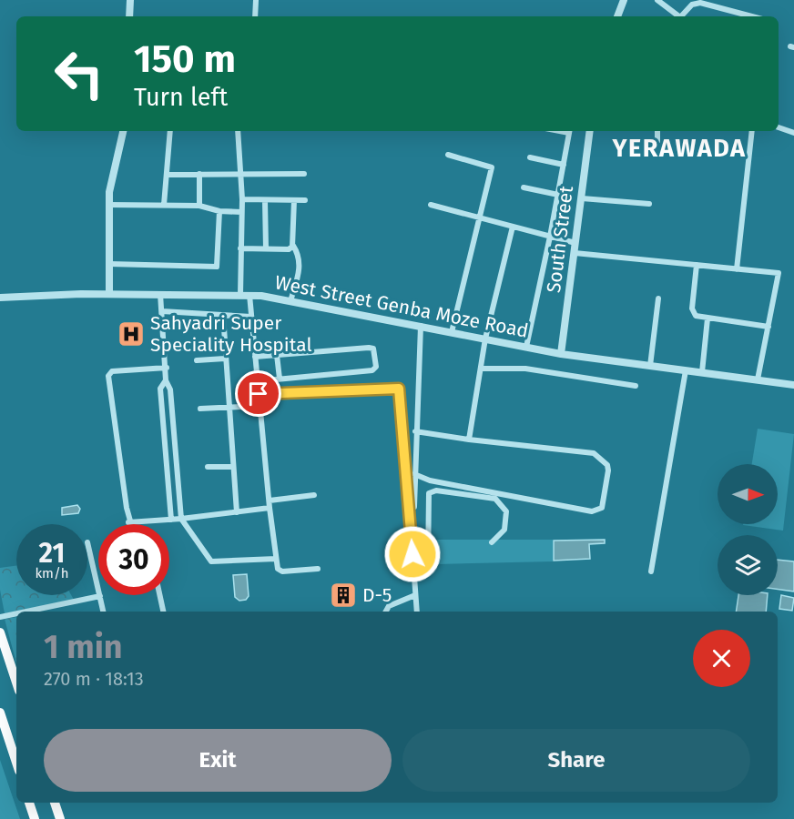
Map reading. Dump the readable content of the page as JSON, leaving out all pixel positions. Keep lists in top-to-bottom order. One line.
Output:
{"streets":{"street":["South Street","West Street Genba Moze Road"]},"crossings":[["South Street","West Street Genba Moze Road"]],"districts":["YERAWADA"],"places":{"hospital":["Sahyadri Super Speciality Hospital"],"building":["D-5"]},"north":"right","page":{"turn":["150 m","Turn left"],"speed":"21 km/h","limit":"30","heading":["1 min","270 m · 18:13"],"buttons":["Exit","Share"]}}
